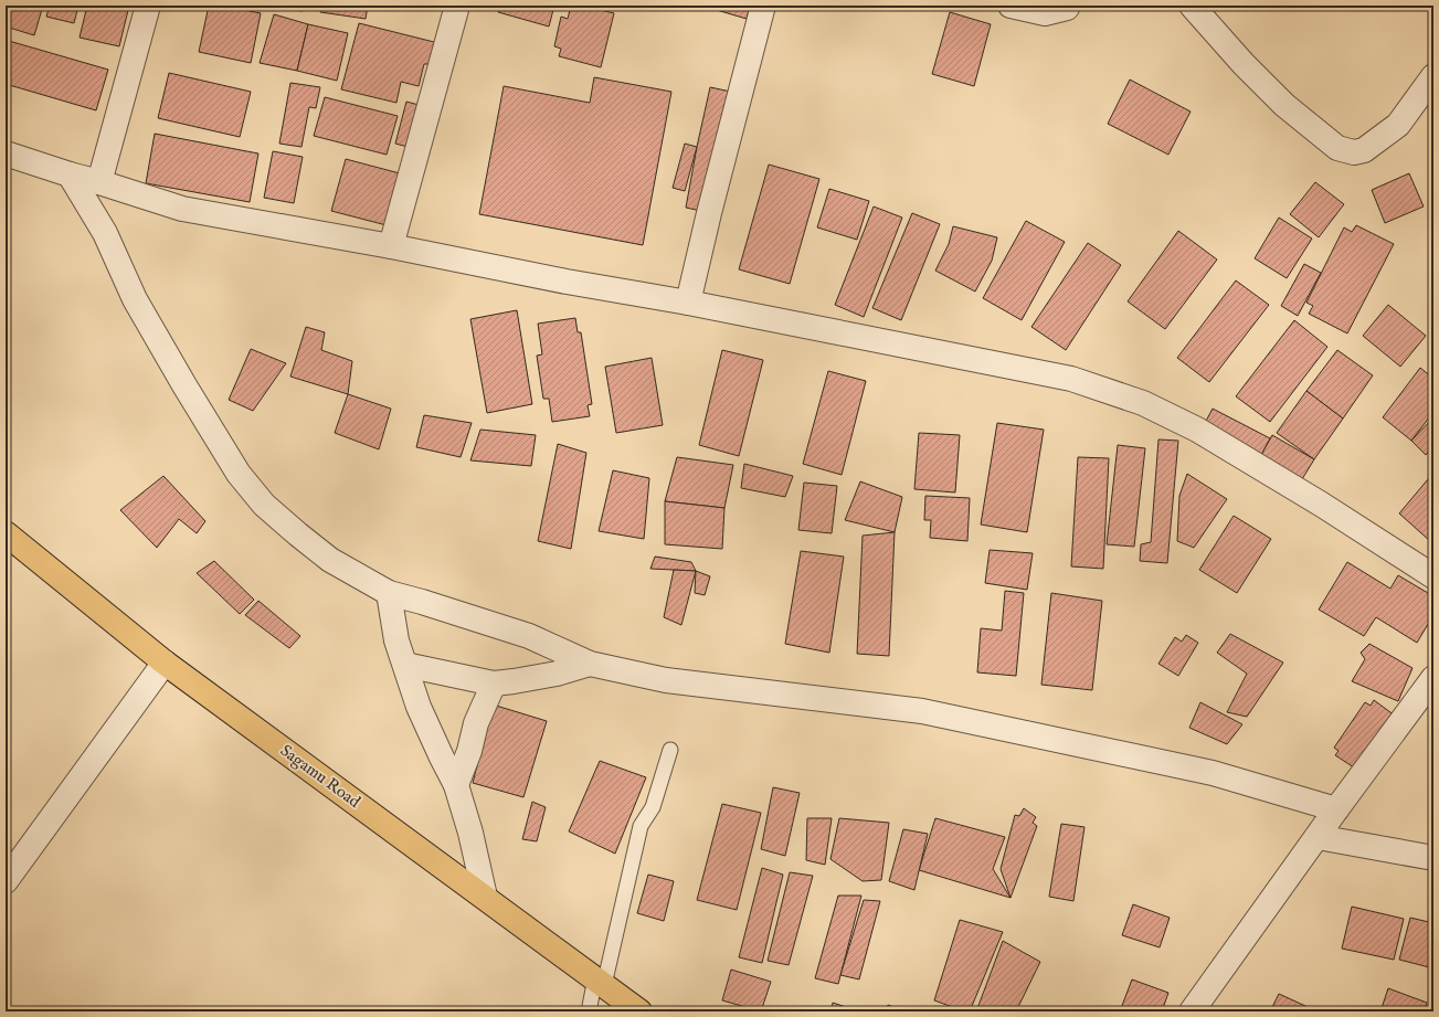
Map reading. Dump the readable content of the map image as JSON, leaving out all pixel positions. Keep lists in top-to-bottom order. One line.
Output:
{"streets":{"highway":["Sagamu Road"]}}
